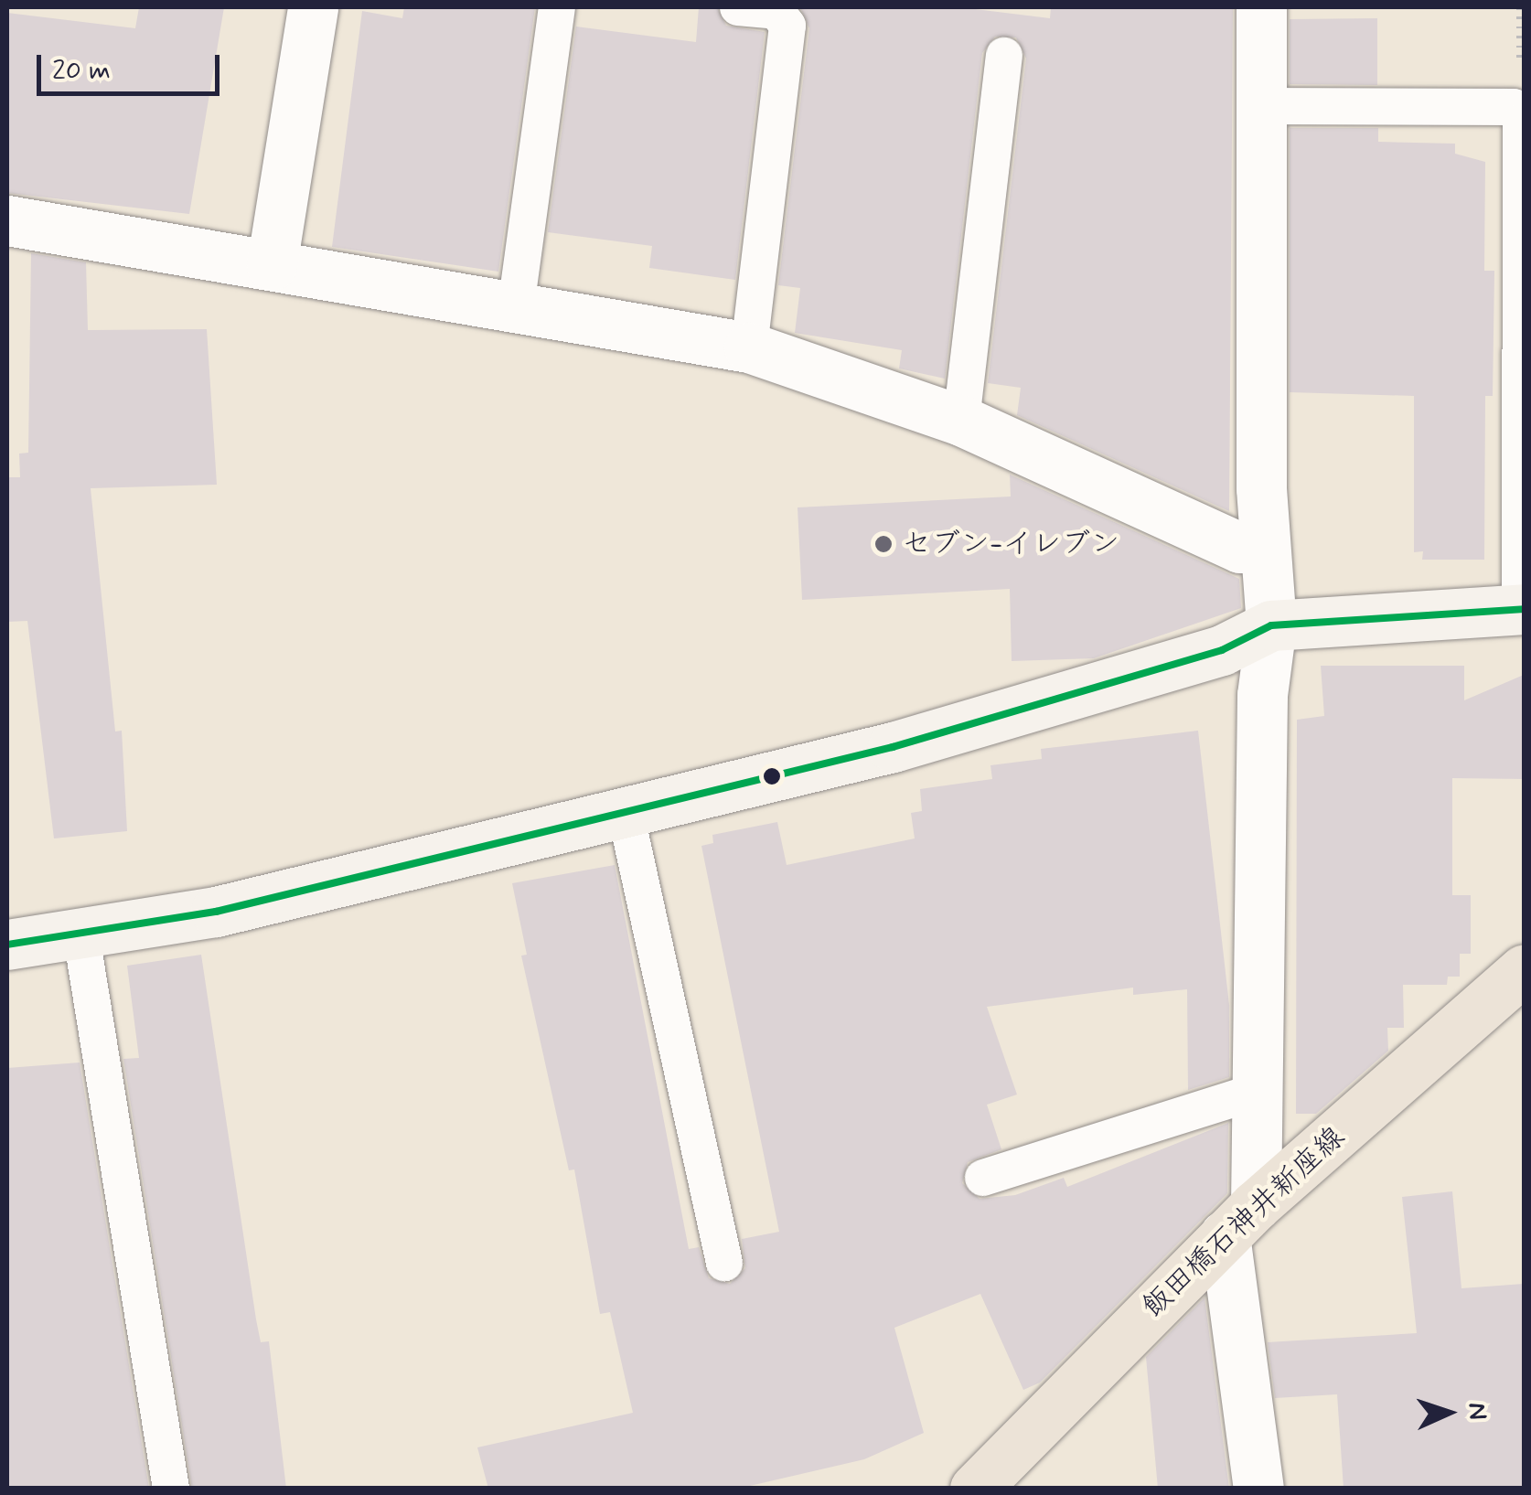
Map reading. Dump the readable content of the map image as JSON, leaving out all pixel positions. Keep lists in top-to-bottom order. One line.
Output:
{"streets":{"main road":["飯田橋石神井新座線"]},"places":["セブン-イレブン"],"scale_bar":"20 m","north":"right"}
